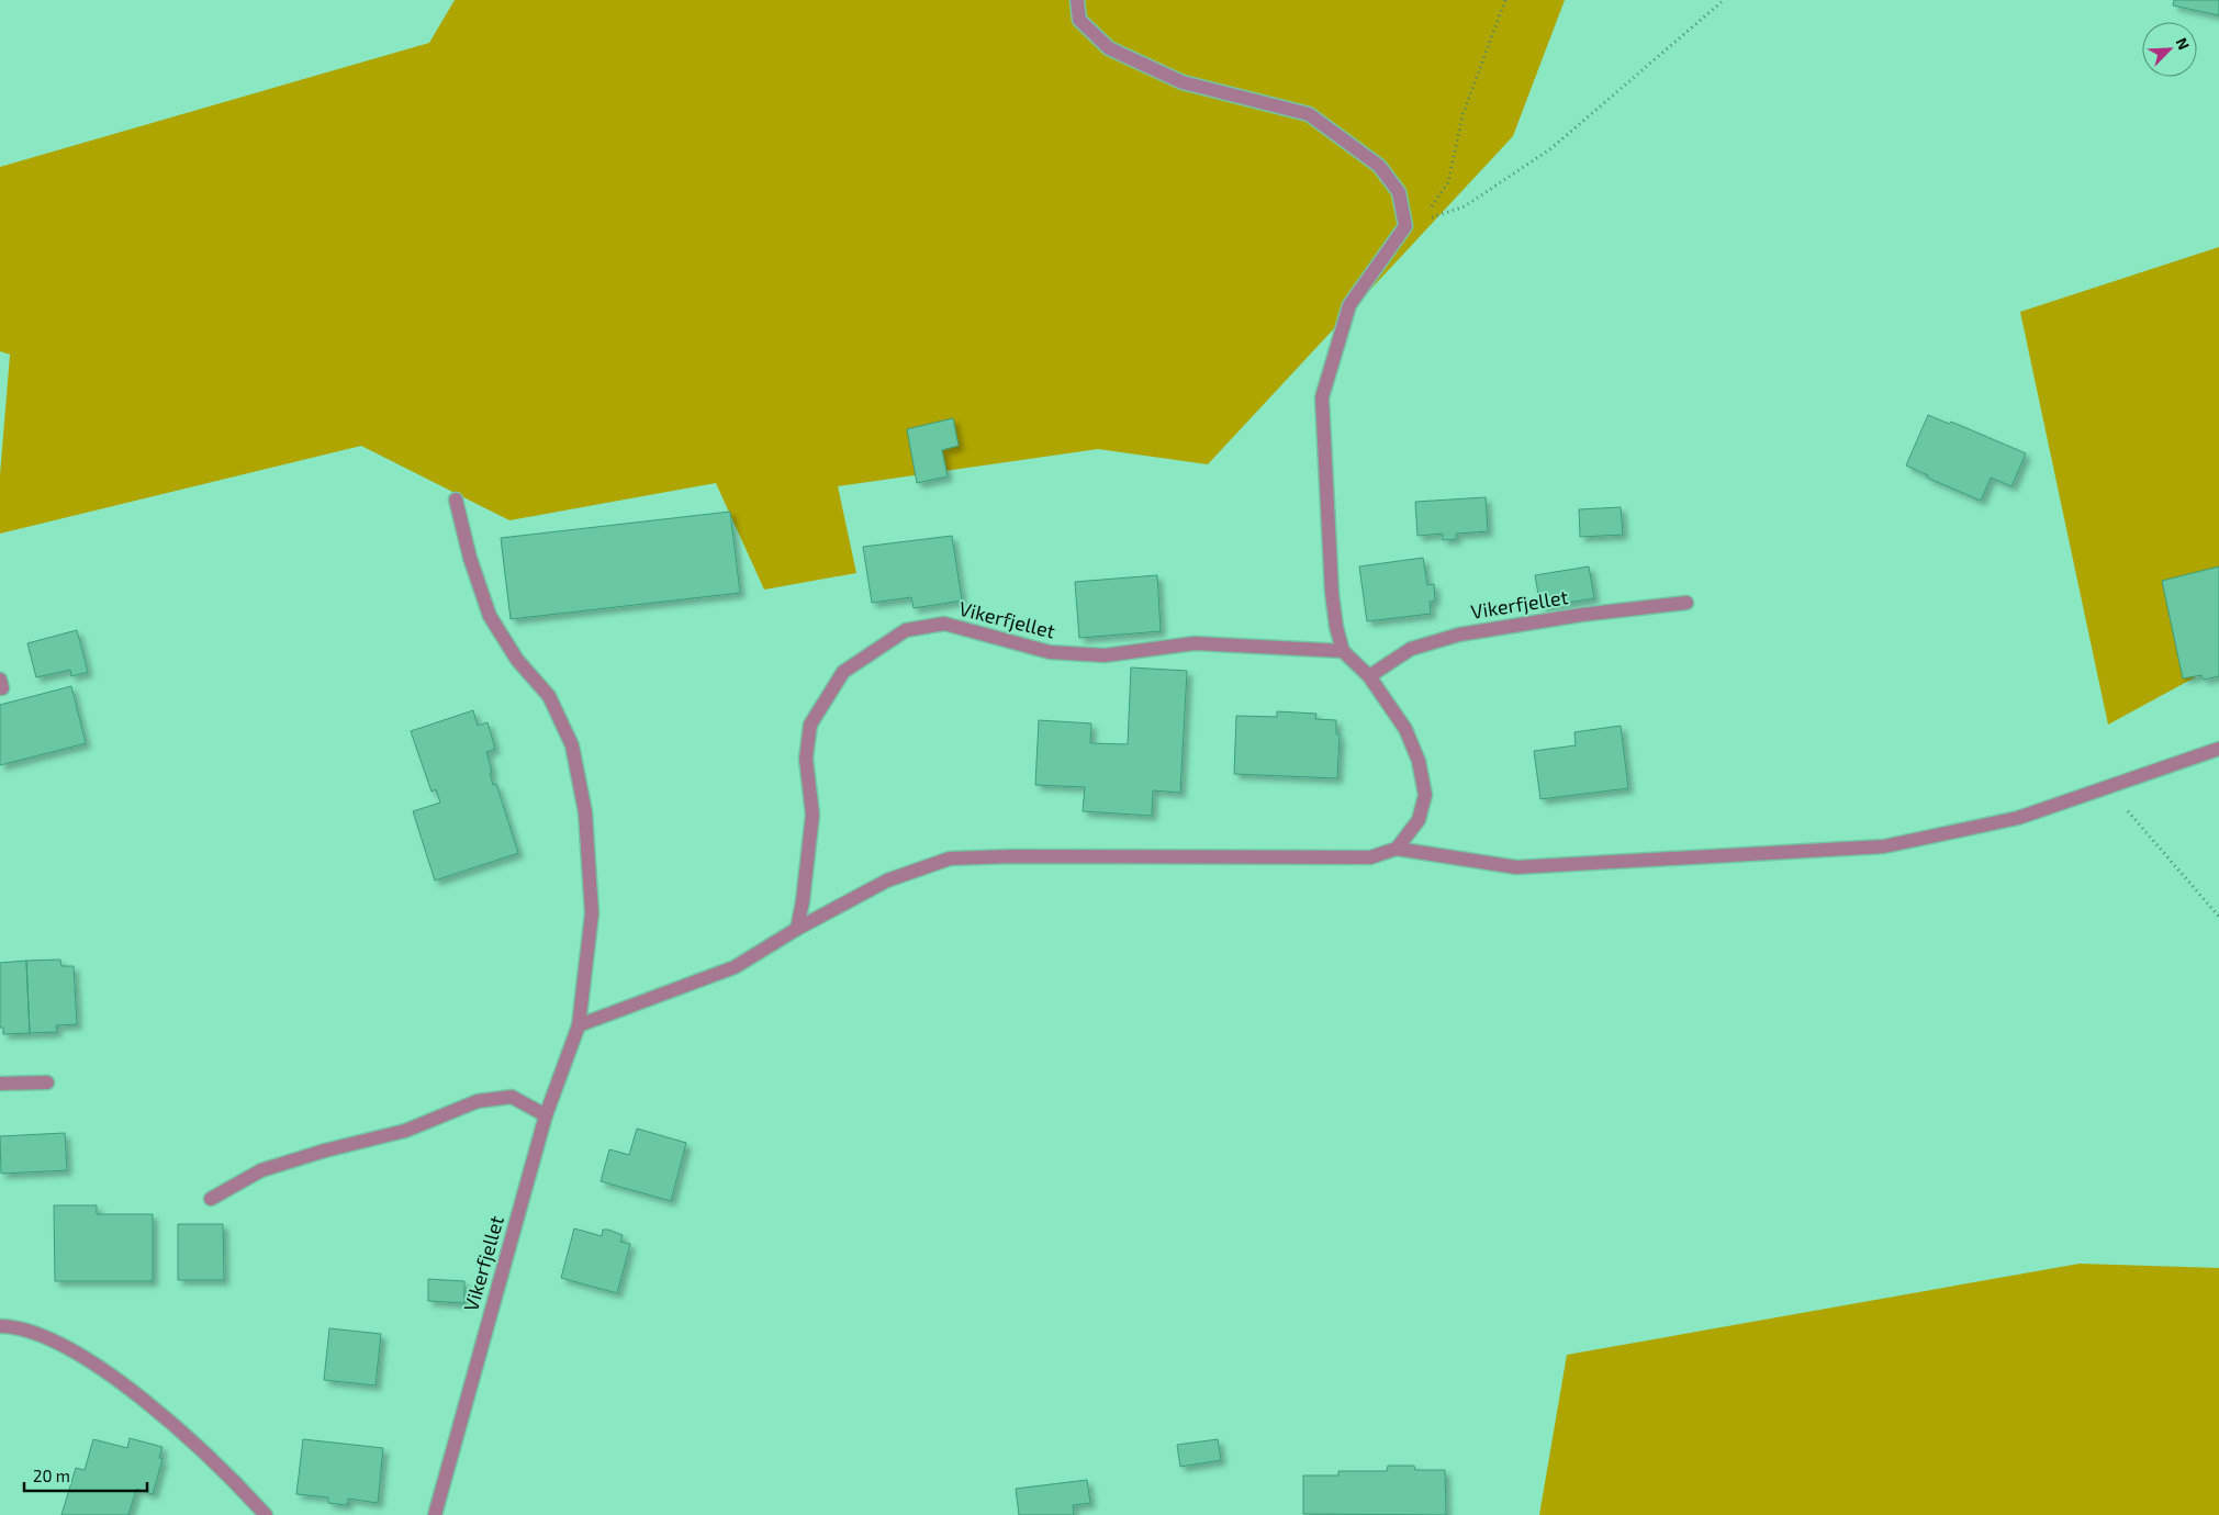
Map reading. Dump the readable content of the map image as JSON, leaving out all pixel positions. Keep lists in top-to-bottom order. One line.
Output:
{"streets":{"street":["Vikerfjellet"]},"scale_bar":"20 m","north":"top right"}
